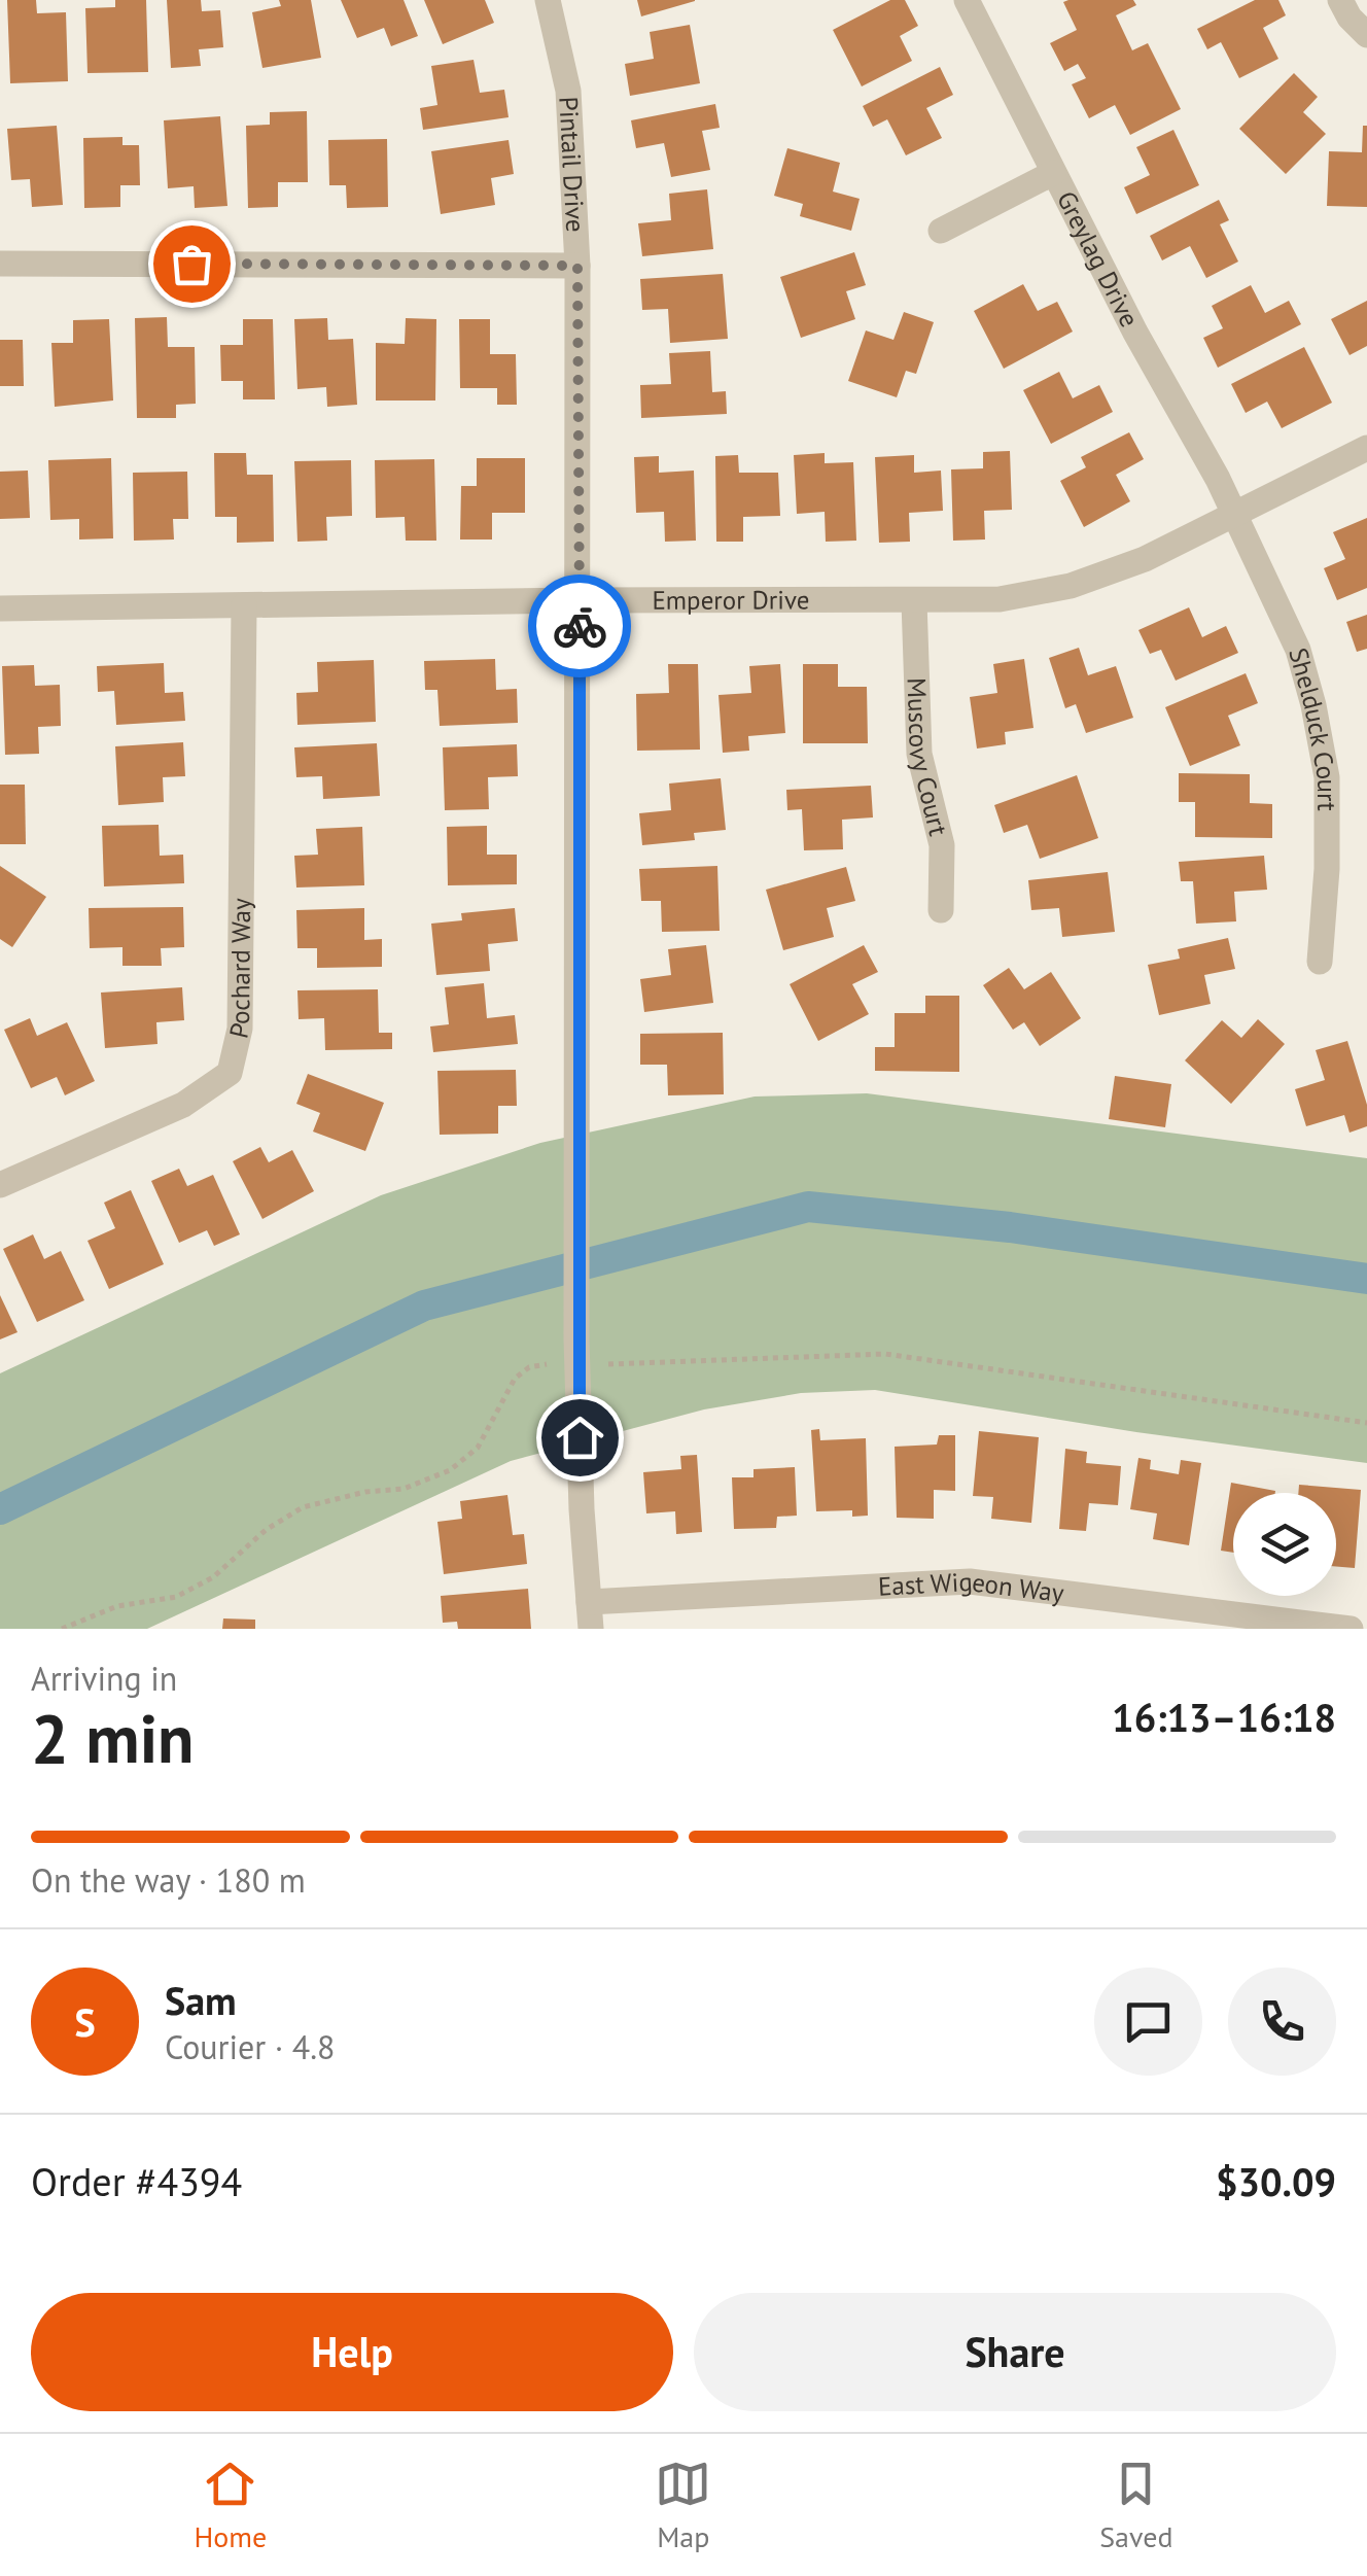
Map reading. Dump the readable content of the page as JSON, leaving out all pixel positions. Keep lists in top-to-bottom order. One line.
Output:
{"streets":{"street":["Pintail Drive","Greylag Drive","Emperor Drive","Shelduck Court","Muscovy Court","Pochard Way","East Wigeon Way"]},"crossings":[["Pintail Drive","Emperor Drive"],["Pintail Drive","East Wigeon Way"],["Greylag Drive","Emperor Drive"],["Greylag Drive","Shelduck Court"],["Emperor Drive","Shelduck Court"],["Emperor Drive","Muscovy Court"],["Emperor Drive","Pochard Way"]],"page":{"heading":["2 min","Arriving in","16:13–16:18"],"panel":["Sam","Courier · 4.8","Order #4394","$30.09"],"bar":"On the way · 180 m","round":"S","buttons":["Help","Share"],"tabs":["Home","Map","Saved"]}}
